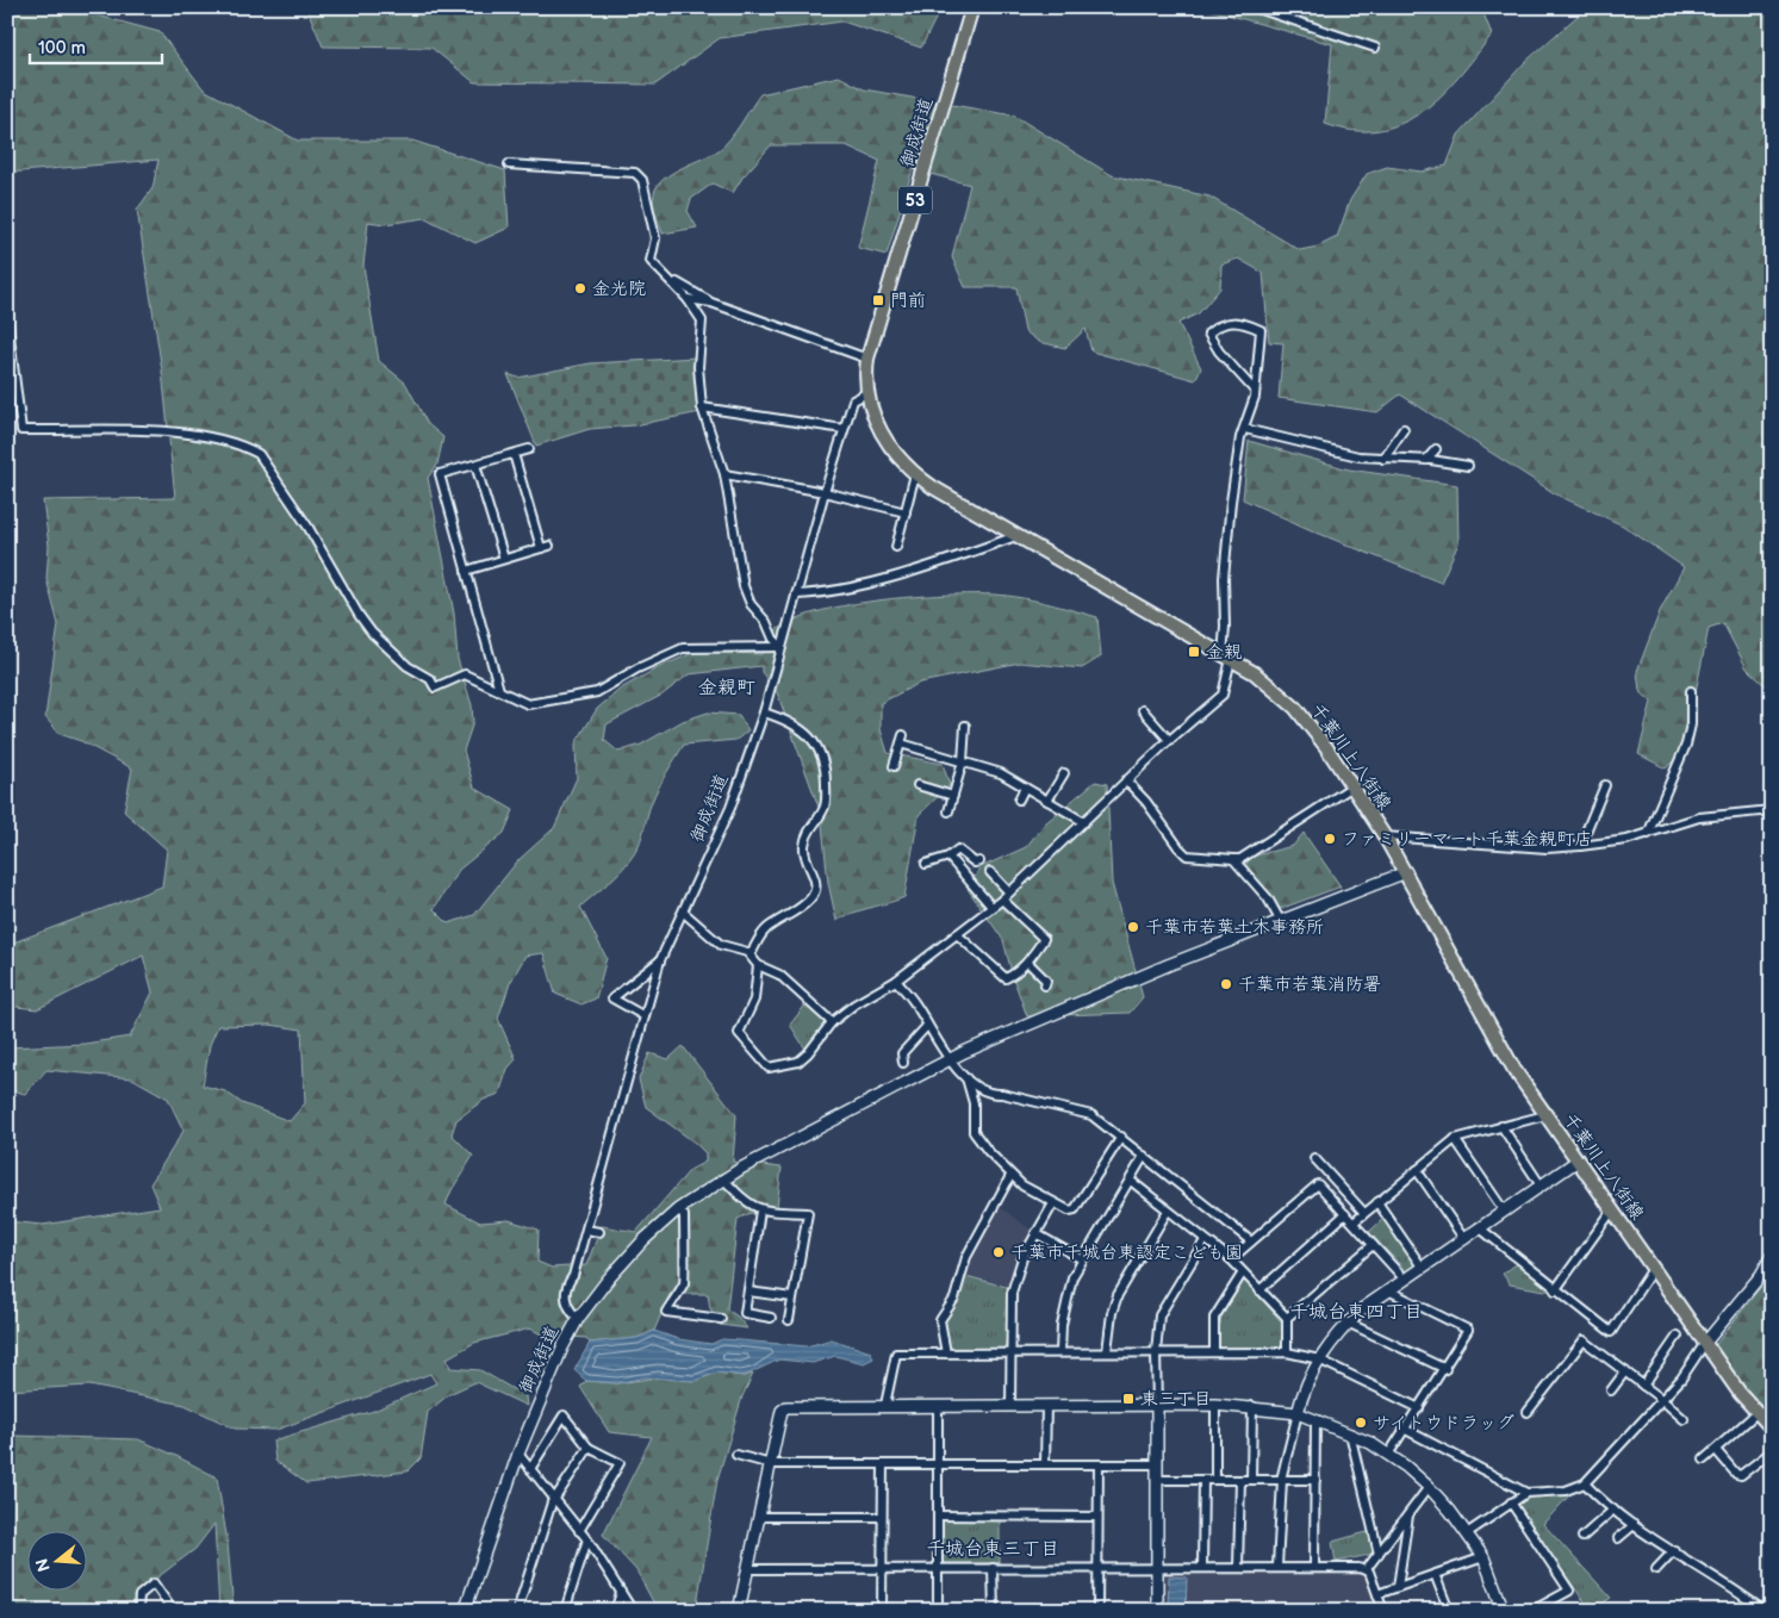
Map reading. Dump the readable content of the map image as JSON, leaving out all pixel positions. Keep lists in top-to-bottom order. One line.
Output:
{"streets":{"main road":["御成街道","53","千葉川上八街線"]},"crossings":[["御成街道","千葉川上八街線"]],"districts":["金親町","千城台東四丁目","千城台東三丁目"],"places":{"other":["金光院","ファミリーマート千葉金親町店","千葉市若葉土木事務所","千葉市若葉消防署","千葉市千城台東認定こども園","サイトウドラッグ"],"transit":["門前","金親","東三丁目"]},"scale_bar":"100 m","north":"left"}
